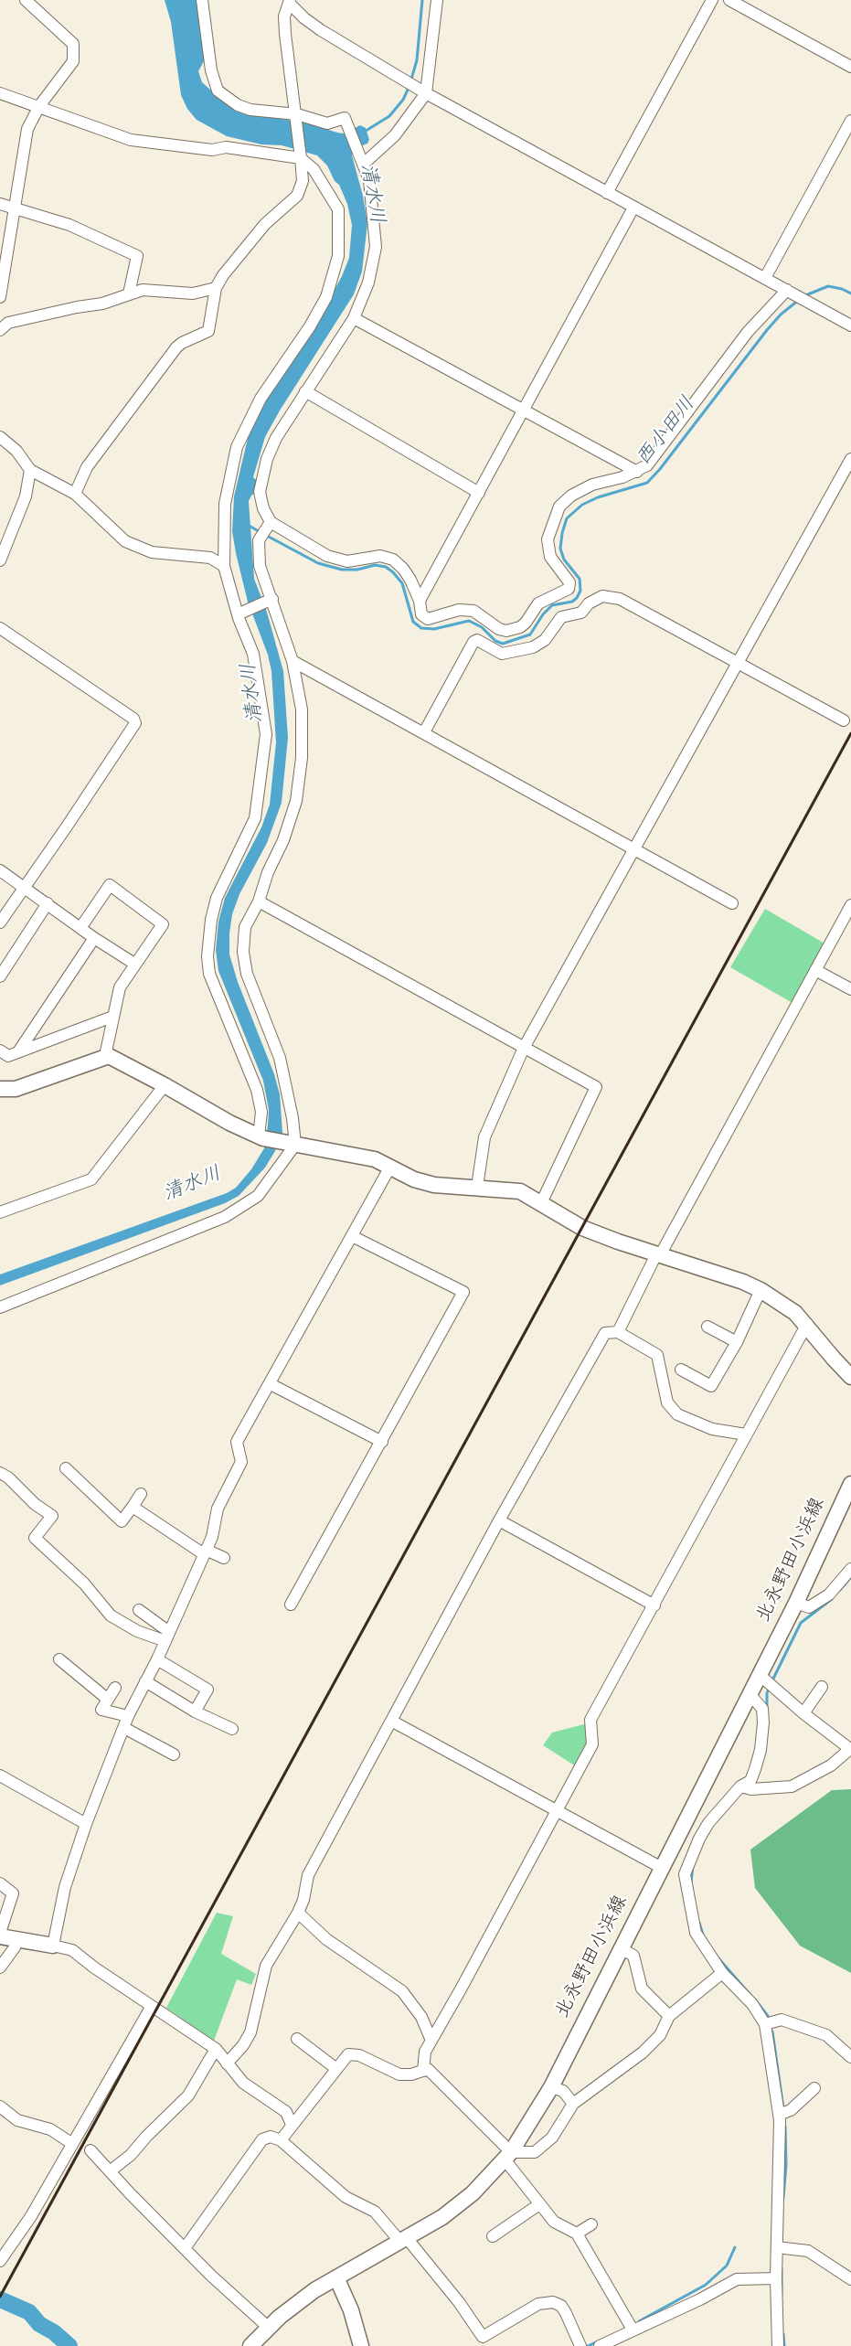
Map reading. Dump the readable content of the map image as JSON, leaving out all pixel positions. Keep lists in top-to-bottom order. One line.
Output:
{"streets":{"main road":["北永野田小浜線"]},"water":["清水川","西小田川"]}
